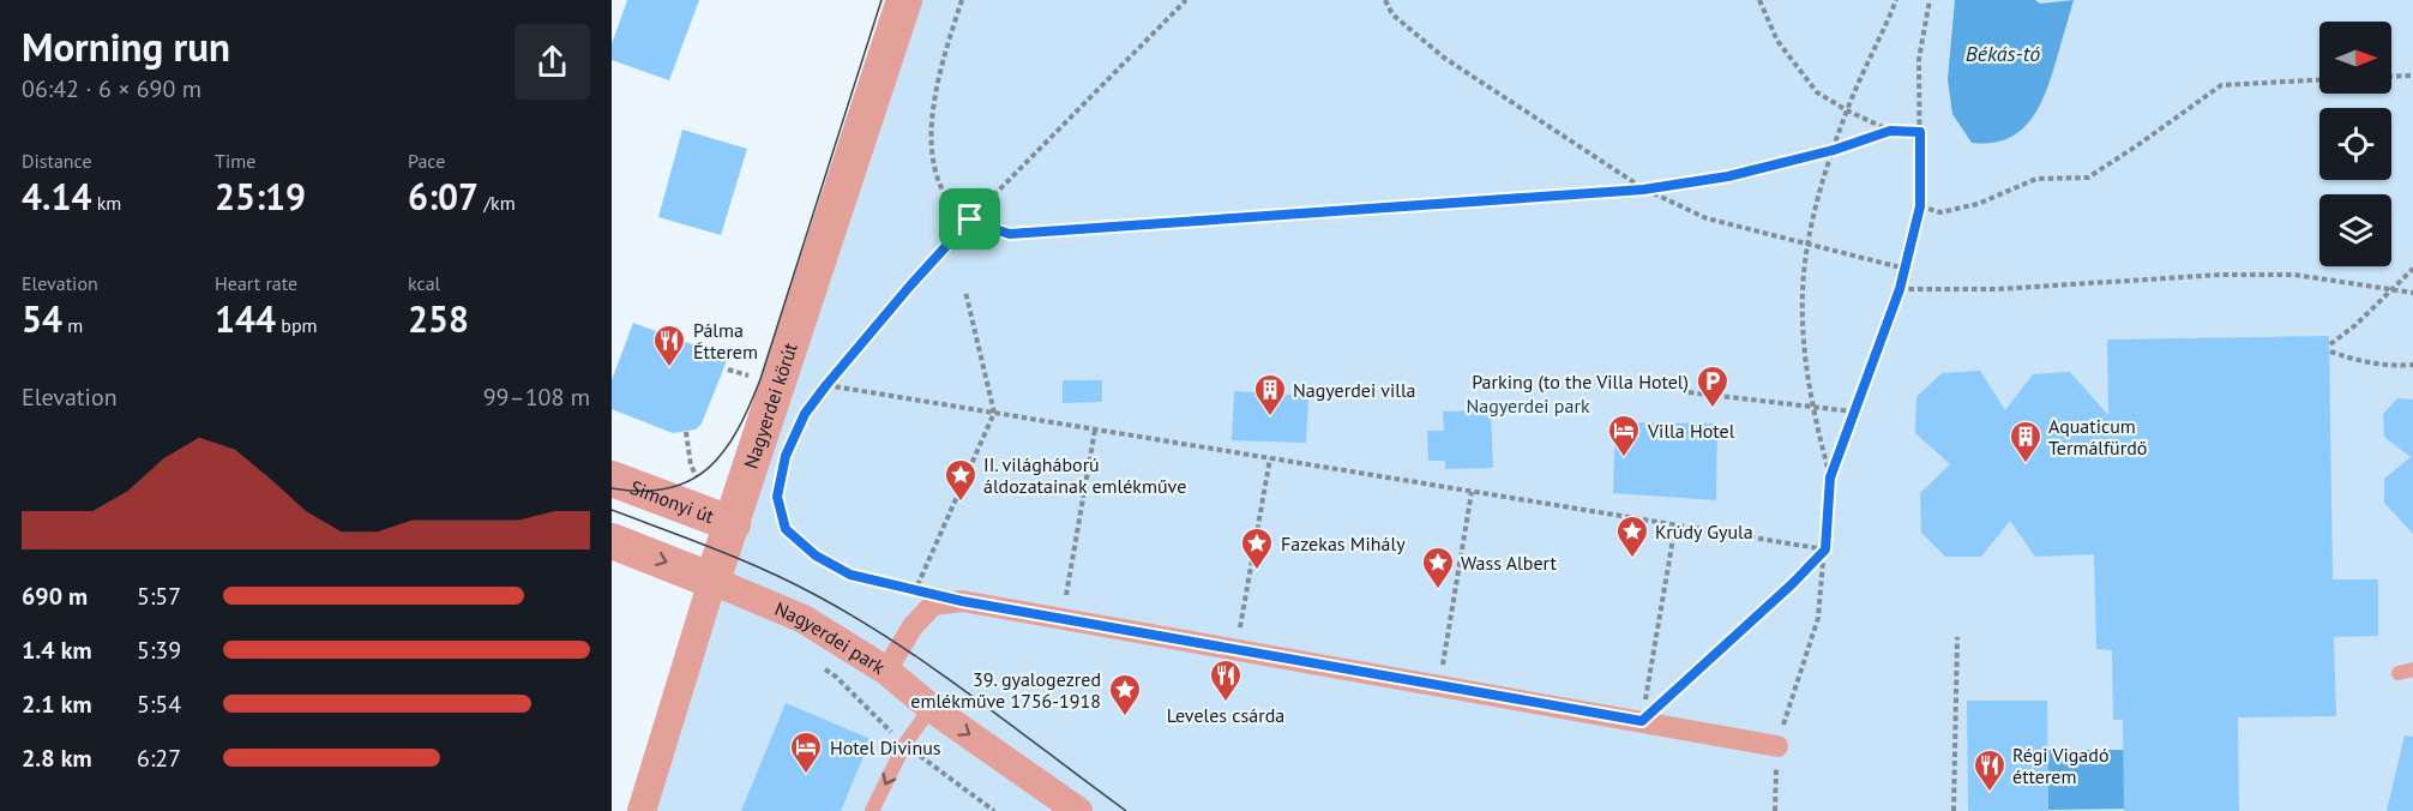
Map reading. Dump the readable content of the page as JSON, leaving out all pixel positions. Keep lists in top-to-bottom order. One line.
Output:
{"streets":{"street":["Nagyerdei körút","Simonyi út","Nagyerdei park"]},"crossings":[["Nagyerdei körút","Simonyi út"],["Nagyerdei körút","Nagyerdei park"]],"water":["Békás-tó"],"parks":["Nagyerdei park"],"places":{"restaurant":["Pálma Étterem","Leveles csárda","Régi Vigadó étterem"],"parking":["Parking (to the Villa Hotel)"],"building":["Nagyerdei villa","Aquaticum Termálfürdő"],"hotel":["Villa Hotel","Hotel Divinus"],"place":["II. világháború áldozatainak emlékműve","Krúdy Gyula","Fazekas Mihály","Wass Albert","39. gyalogezred emlékműve 1756-1918"]},"north":"right","page":{"heading":["Morning run","06:42 · 6 × 690 m"],"stats":[["Distance","4.14 km"],["Time","25:19"],["Pace","6:07 /km"],["Elevation","54 m"],["Heart rate","144 bpm"],["kcal","258"]],"chart":["Elevation","99–108 m"],"list":[{"name":"690 m","note":"5:57"},{"name":"1.4 km","note":"5:39"},{"name":"2.1 km","note":"5:54"},{"name":"2.8 km","note":"6:27"}]}}
